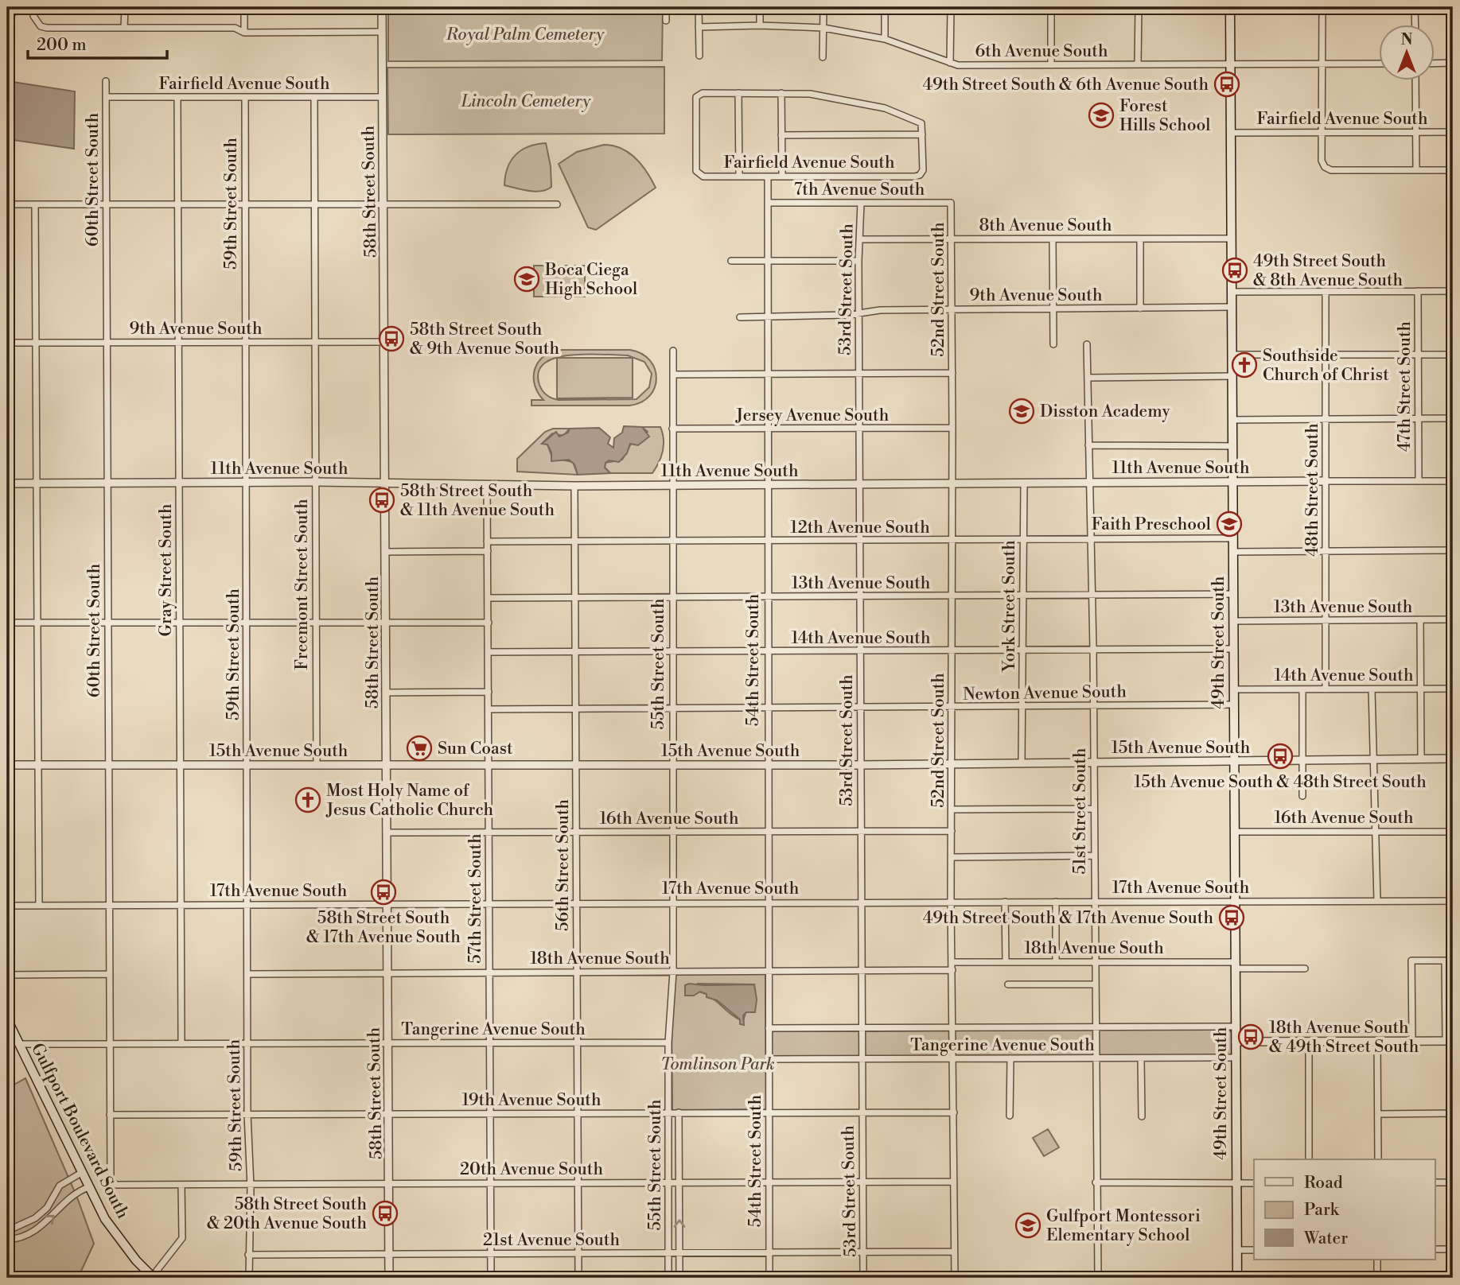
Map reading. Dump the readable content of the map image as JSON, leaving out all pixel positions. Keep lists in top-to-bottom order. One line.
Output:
{"streets":{"main road":["49th Street South","Gulfport Boulevard South"],"street":["6th Avenue South","Fairfield Avenue South","60th Street South","7th Avenue South","58th Street South","59th Street South","8th Avenue South","53rd Street South","52nd Street South","9th Avenue South","47th Street South","Jersey Avenue South","11th Avenue South","48th Street South","12th Avenue South","Gray Street South","13th Avenue South","Freemont Street South","York Street South","14th Avenue South","54th Street South","55th Street South","Newton Avenue South","15th Avenue South","51st Street South","16th Avenue South","56th Street South","17th Avenue South","57th Street South","18th Avenue South","Tangerine Avenue South","19th Avenue South","20th Avenue South","21st Avenue South"]},"crossings":[["6th Avenue South","49th Street South"],["Fairfield Avenue South","60th Street South"],["Fairfield Avenue South","58th Street South"],["Fairfield Avenue South","59th Street South"],["Fairfield Avenue South","Gray Street South"],["Fairfield Avenue South","Freemont Street South"],["Fairfield Avenue South","49th Street South"],["Fairfield Avenue South","54th Street South"],["60th Street South","9th Avenue South"],["60th Street South","11th Avenue South"],["60th Street South","15th Avenue South"],["60th Street South","17th Avenue South"],["60th Street South","Tangerine Avenue South"],["60th Street South","19th Avenue South"],["60th Street South","20th Avenue South"],["7th Avenue South","53rd Street South"],["7th Avenue South","52nd Street South"],["7th Avenue South","54th Street South"],["58th Street South","9th Avenue South"],["58th Street South","11th Avenue South"],["58th Street South","15th Avenue South"],["58th Street South","16th Avenue South"],["58th Street South","17th Avenue South"],["58th Street South","18th Avenue South"],["58th Street South","Tangerine Avenue South"],["58th Street South","19th Avenue South"],["58th Street South","20th Avenue South"],["58th Street South","21st Avenue South"],["59th Street South","9th Avenue South"],["59th Street South","11th Avenue South"],["59th Street South","15th Avenue South"],["59th Street South","17th Avenue South"],["59th Street South","18th Avenue South"],["59th Street South","Tangerine Avenue South"],["59th Street South","19th Avenue South"],["59th Street South","20th Avenue South"],["59th Street South","21st Avenue South"],["8th Avenue South","53rd Street South"],["8th Avenue South","52nd Street South"],["8th Avenue South","49th Street South"],["53rd Street South","9th Avenue South"],["53rd Street South","Jersey Avenue South"],["53rd Street South","11th Avenue South"],["53rd Street South","12th Avenue South"],["53rd Street South","13th Avenue South"],["53rd Street South","14th Avenue South"],["53rd Street South","Newton Avenue South"],["53rd Street South","15th Avenue South"],["53rd Street South","16th Avenue South"],["53rd Street South","17th Avenue South"],["53rd Street South","18th Avenue South"],["53rd Street South","Tangerine Avenue South"],["53rd Street South","19th Avenue South"],["53rd Street South","20th Avenue South"],["53rd Street South","21st Avenue South"],["52nd Street South","9th Avenue South"],["52nd Street South","Jersey Avenue South"],["52nd Street South","11th Avenue South"],["52nd Street South","12th Avenue South"],["52nd Street South","13th Avenue South"],["52nd Street South","14th Avenue South"],["52nd Street South","Newton Avenue South"],["52nd Street South","15th Avenue South"],["52nd Street South","16th Avenue South"],["52nd Street South","17th Avenue South"],["52nd Street South","18th Avenue South"],["52nd Street South","Tangerine Avenue South"],["52nd Street South","19th Avenue South"],["52nd Street South","20th Avenue South"],["52nd Street South","21st Avenue South"],["9th Avenue South","Gray Street South"],["9th Avenue South","Freemont Street South"],["9th Avenue South","49th Street South"],["9th Avenue South","54th Street South"],["47th Street South","11th Avenue South"],["Jersey Avenue South","54th Street South"],["Jersey Avenue South","55th Street South"],["11th Avenue South","48th Street South"],["11th Avenue South","Gray Street South"],["11th Avenue South","Freemont Street South"],["11th Avenue South","York Street South"],["11th Avenue South","49th Street South"],["11th Avenue South","54th Street South"],["11th Avenue South","55th Street South"],["11th Avenue South","51st Street South"],["11th Avenue South","56th Street South"],["11th Avenue South","57th Street South"],["48th Street South","13th Avenue South"],["48th Street South","14th Avenue South"],["12th Avenue South","York Street South"],["12th Avenue South","49th Street South"],["12th Avenue South","54th Street South"],["12th Avenue South","55th Street South"],["12th Avenue South","51st Street South"],["12th Avenue South","56th Street South"],["12th Avenue South","57th Street South"],["Gray Street South","15th Avenue South"],["Gray Street South","17th Avenue South"],["Gray Street South","Tangerine Avenue South"],["13th Avenue South","York Street South"],["13th Avenue South","49th Street South"],["13th Avenue South","54th Street South"],["13th Avenue South","55th Street South"],["13th Avenue South","51st Street South"],["13th Avenue South","56th Street South"],["13th Avenue South","57th Street South"],["Freemont Street South","15th Avenue South"],["York Street South","14th Avenue South"],["York Street South","Newton Avenue South"],["York Street South","15th Avenue South"],["14th Avenue South","49th Street South"],["14th Avenue South","54th Street South"],["14th Avenue South","55th Street South"],["14th Avenue South","51st Street South"],["14th Avenue South","56th Street South"],["14th Avenue South","57th Street South"],["49th Street South","Newton Avenue South"],["49th Street South","15th Avenue South"],["49th Street South","16th Avenue South"],["49th Street South","17th Avenue South"],["49th Street South","18th Avenue South"],["49th Street South","Tangerine Avenue South"],["54th Street South","Newton Avenue South"],["54th Street South","15th Avenue South"],["54th Street South","16th Avenue South"],["54th Street South","17th Avenue South"],["54th Street South","18th Avenue South"],["54th Street South","Tangerine Avenue South"],["54th Street South","19th Avenue South"],["54th Street South","20th Avenue South"],["54th Street South","21st Avenue South"],["55th Street South","Newton Avenue South"],["55th Street South","15th Avenue South"],["55th Street South","16th Avenue South"],["55th Street South","17th Avenue South"],["55th Street South","18th Avenue South"],["55th Street South","Tangerine Avenue South"],["55th Street South","19th Avenue South"],["55th Street South","20th Avenue South"],["55th Street South","21st Avenue South"],["Newton Avenue South","51st Street South"],["Newton Avenue South","56th Street South"],["Newton Avenue South","57th Street South"],["15th Avenue South","51st Street South"],["15th Avenue South","56th Street South"],["15th Avenue South","57th Street South"],["51st Street South","17th Avenue South"],["51st Street South","18th Avenue South"],["51st Street South","Tangerine Avenue South"],["16th Avenue South","56th Street South"],["16th Avenue South","57th Street South"],["56th Street South","17th Avenue South"],["56th Street South","18th Avenue South"],["56th Street South","Tangerine Avenue South"],["56th Street South","19th Avenue South"],["56th Street South","20th Avenue South"],["56th Street South","21st Avenue South"],["17th Avenue South","57th Street South"],["57th Street South","18th Avenue South"],["57th Street South","Tangerine Avenue South"],["57th Street South","19th Avenue South"],["57th Street South","20th Avenue South"],["57th Street South","21st Avenue South"],["Tangerine Avenue South","Gulfport Boulevard South"]],"parks":["Royal Palm Cemetery","Lincoln Cemetery","Tomlinson Park"],"places":{"bus stop":["49th Street South & 6th Avenue South","49th Street South & 8th Avenue South","58th Street South & 9th Avenue South","58th Street South & 11th Avenue South","15th Avenue South & 48th Street South","58th Street South & 17th Avenue South","49th Street South & 17th Avenue South","18th Avenue South & 49th Street South","58th Street South & 20th Avenue South"],"school or university":["Forest Hills School","Boca Ciega High School","Disston Academy","Faith Preschool","Gulfport Montessori Elementary School"],"church":["Southside Church of Christ","Most Holy Name of Jesus Catholic Church"],"supermarket":["Sun Coast"]},"legend":["Road","Park","Water"],"scale_bar":"200 m","north":"top"}
